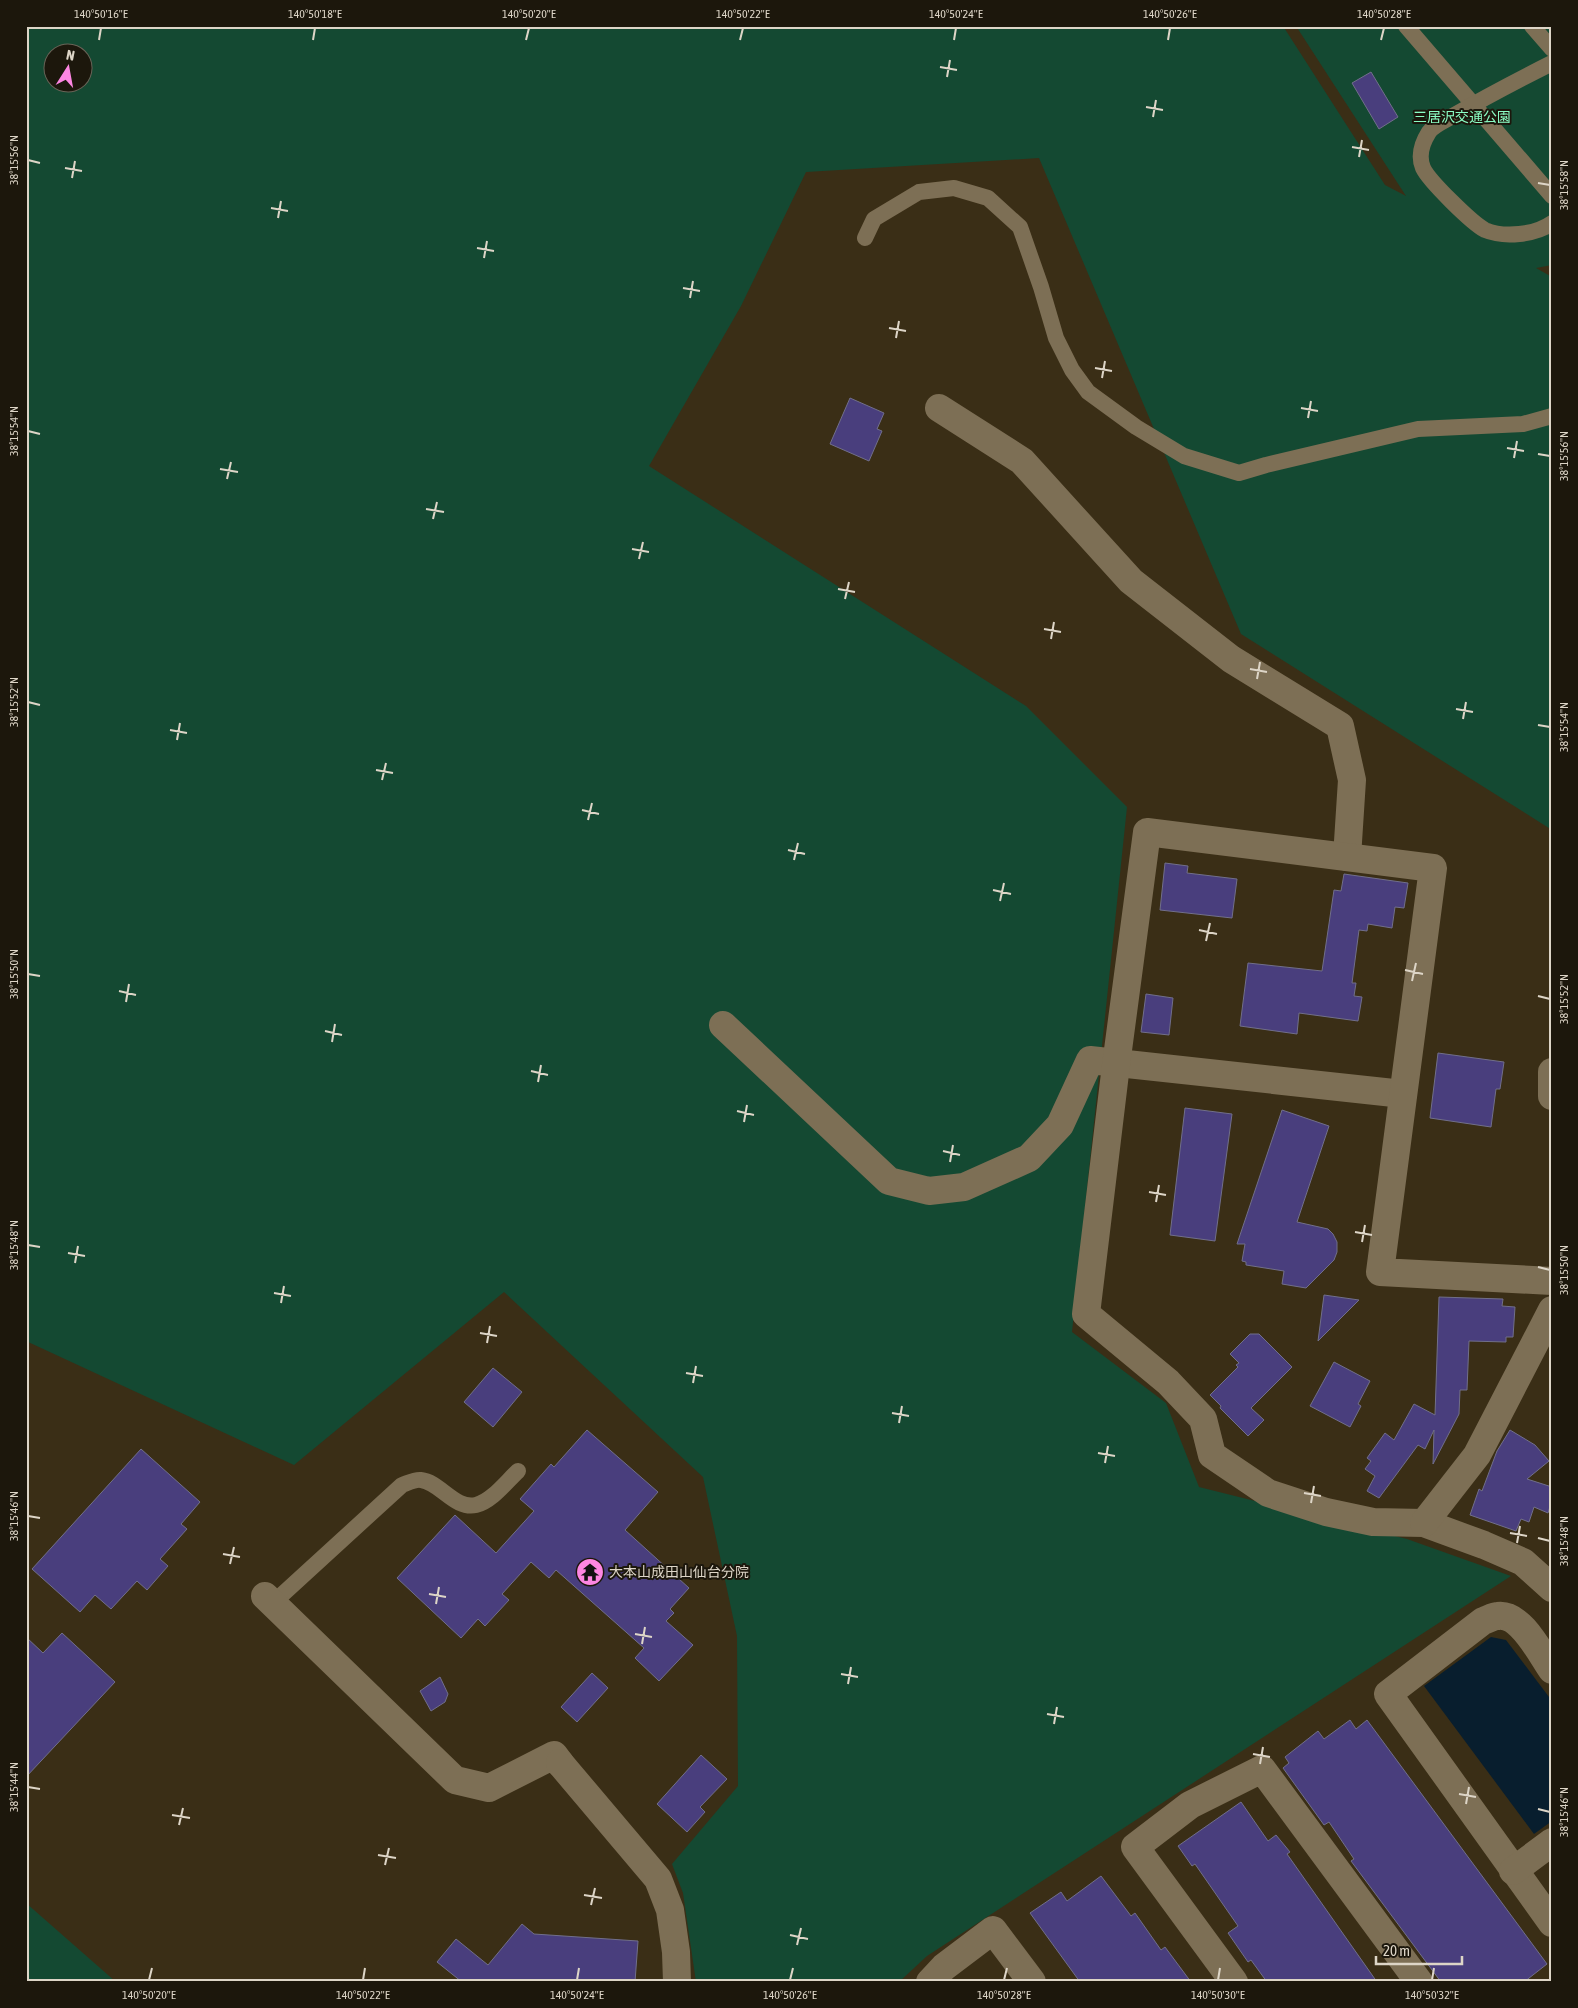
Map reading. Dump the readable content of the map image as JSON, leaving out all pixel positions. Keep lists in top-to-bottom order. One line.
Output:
{"parks":["三居沢交通公園"],"places":{"temple":["大本山成田山仙台分院"]},"scale_bar":"20 m","north":"top","coordinates":["140°50'16\"E","140°50'18\"E","140°50'20\"E","140°50'22\"E","140°50'24\"E","140°50'26\"E","140°50'28\"E","38°15'56\"N","38°15'58\"N","38°15'54\"N","38°15'52\"N","38°15'50\"N","38°15'48\"N","38°15'46\"N","38°15'44\"N","140°50'30\"E","140°50'32\"E"]}
